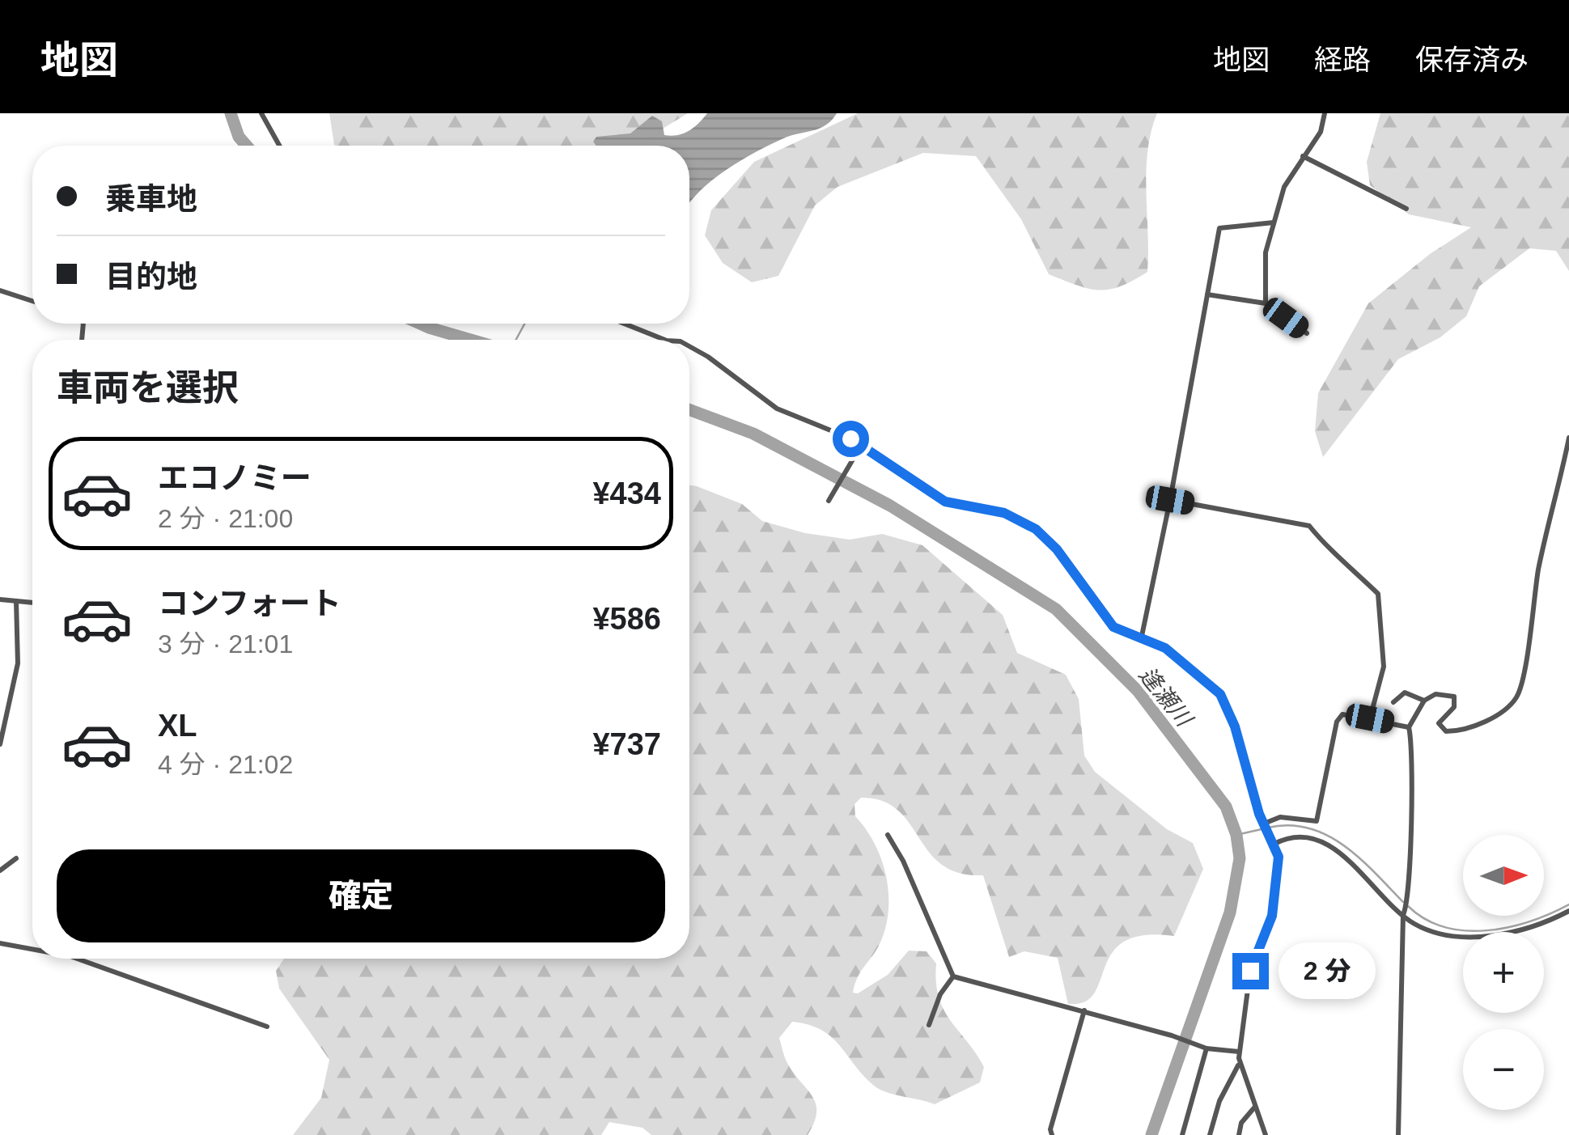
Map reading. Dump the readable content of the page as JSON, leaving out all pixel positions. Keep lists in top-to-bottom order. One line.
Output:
{"water":["逢瀬川"],"north":"right","page":{"header":"地図","nav":["地図","経路","保存済み"],"banner":["乗車地","目的地"],"heading":"車両を選択","list":[{"name":"エコノミー","note":"2 分 · 21:00","value":"¥434"},{"name":"コンフォート","note":"3 分 · 21:01","value":"¥586"},{"name":"XL","note":"4 分 · 21:02","value":"¥737"}],"buttons":"確定","map_buttons":["+","−"],"bubble":"2 分"}}
